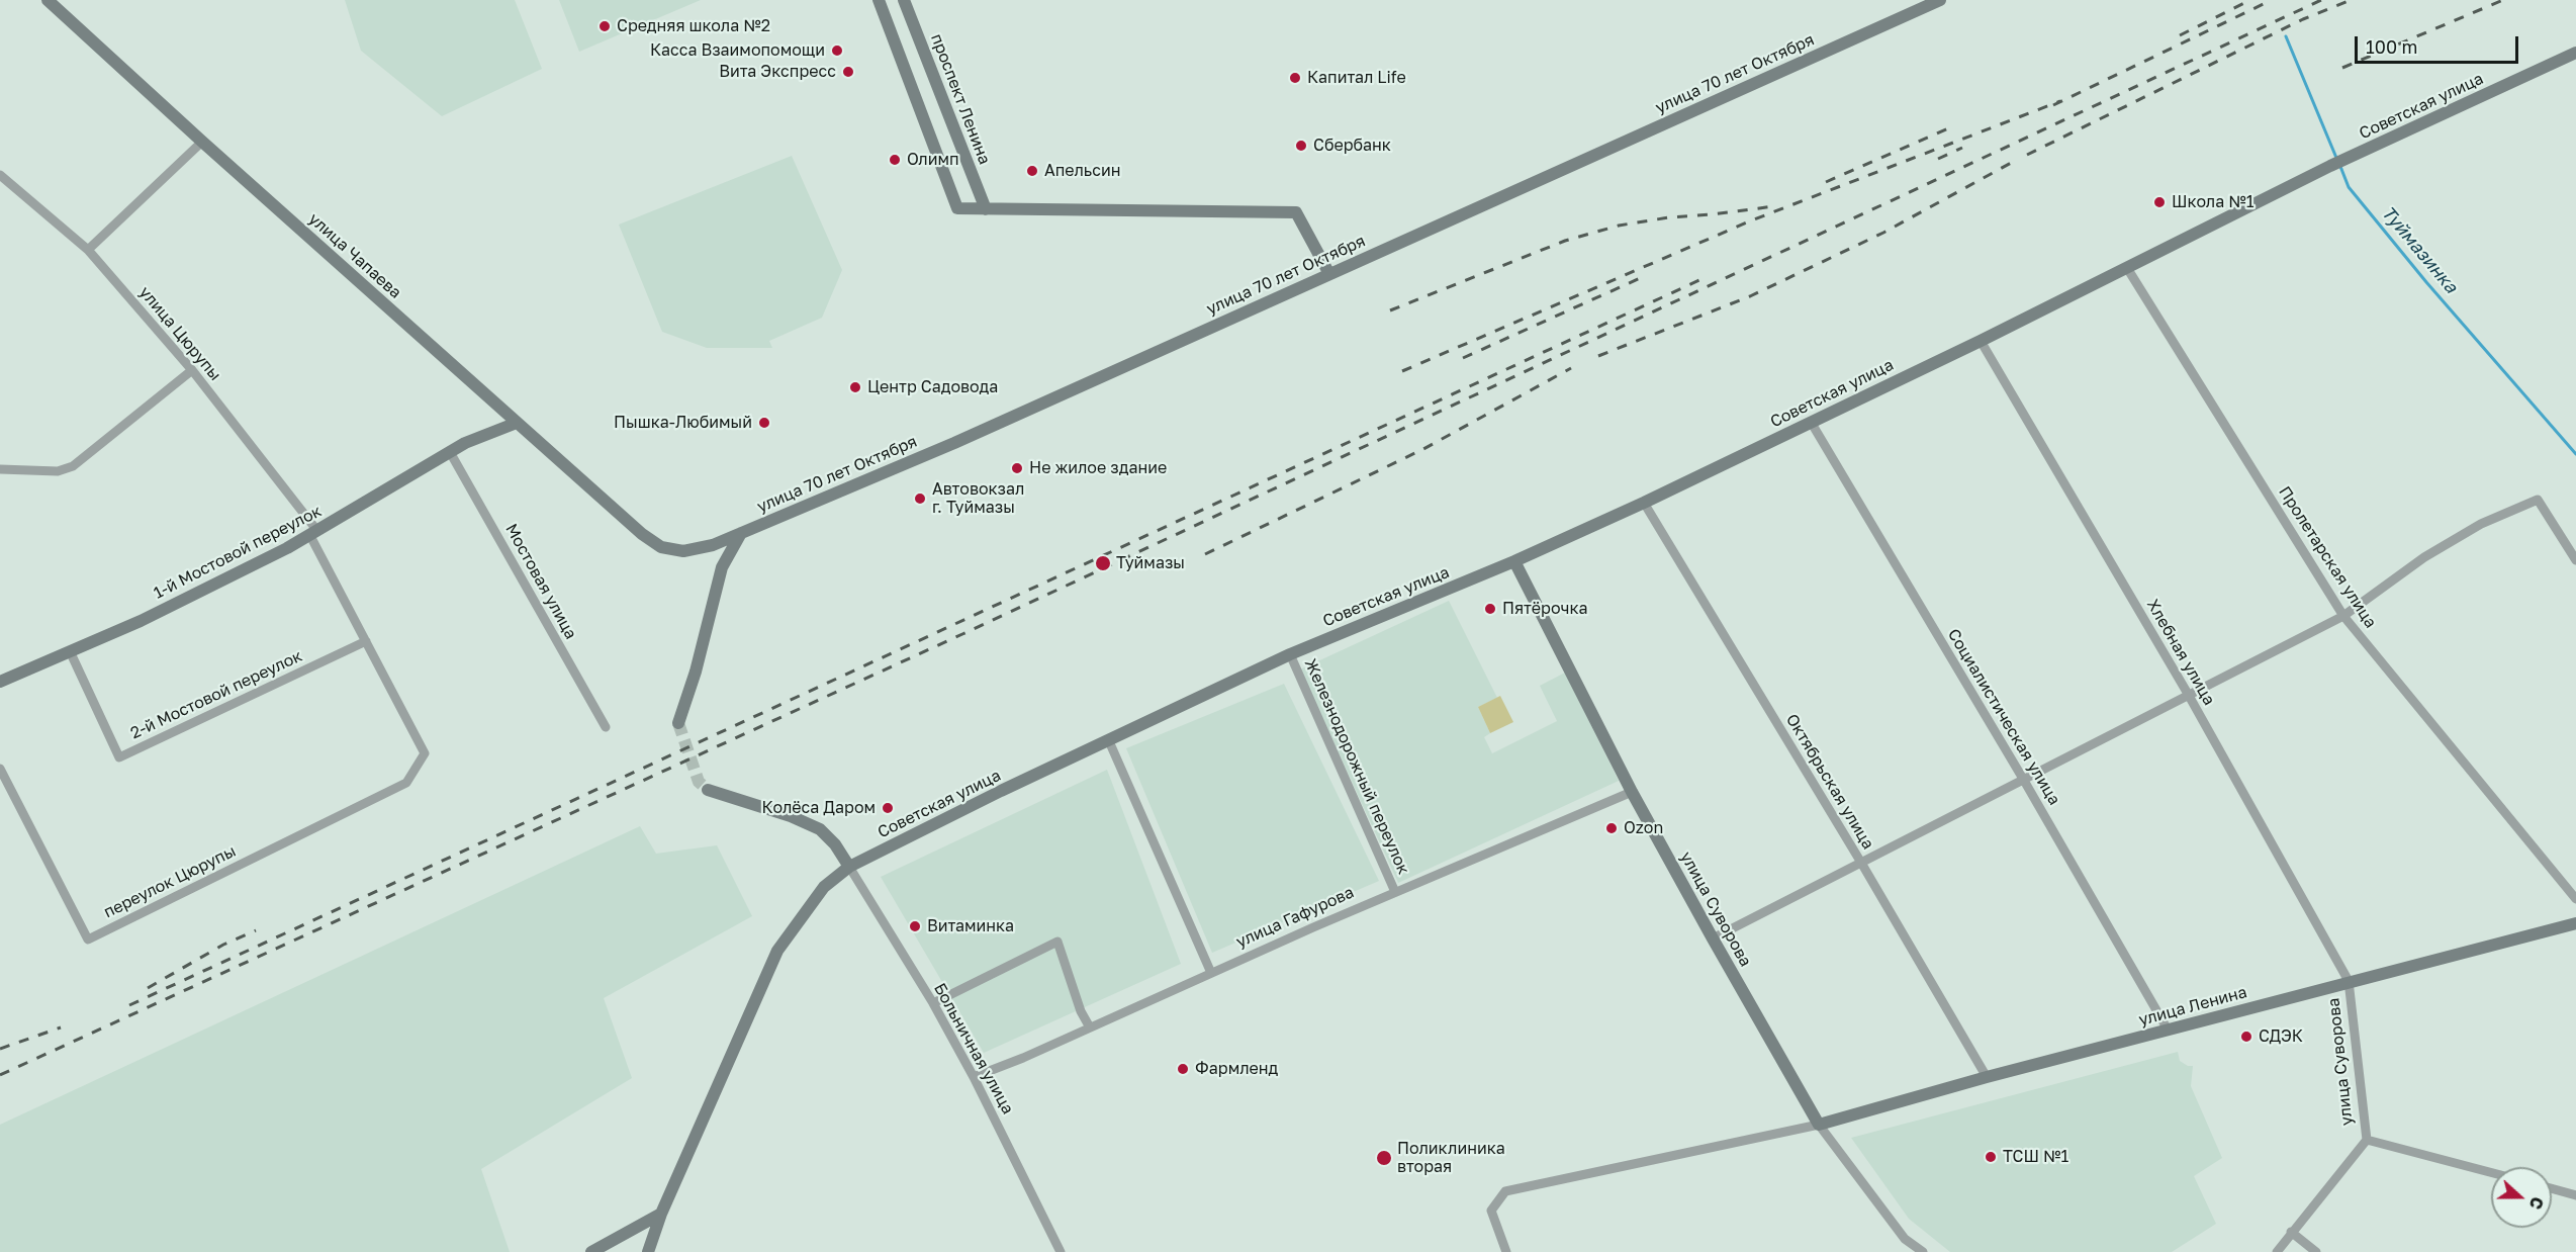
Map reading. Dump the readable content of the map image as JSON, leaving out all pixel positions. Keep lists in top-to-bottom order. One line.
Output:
{"streets":{"street":["улица 70 лет Октября","проспект Ленина","Советская улица","улица Чапаева","улица Цюрупы","1-й Мостовой переулок","Пролетарская улица","Мостовая улица","Хлебная улица","2-й Мостовой переулок","Социалистическая улица","Железнодорожный переулок","Октябрьская улица","переулок Цюрупы","улица Суворова","улица Гафурова","улица Ленина","Больничная улица"]},"crossings":[["улица 70 лет Октября","улица Чапаева"],["Советская улица","Пролетарская улица"],["Советская улица","Хлебная улица"],["Советская улица","Социалистическая улица"],["Советская улица","Железнодорожный переулок"],["Советская улица","Октябрьская улица"],["Советская улица","улица Суворова"],["Советская улица","Больничная улица"],["улица Чапаева","1-й Мостовой переулок"],["улица Цюрупы","1-й Мостовой переулок"],["улица Цюрупы","2-й Мостовой переулок"],["улица Цюрупы","переулок Цюрупы"],["1-й Мостовой переулок","Мостовая улица"],["1-й Мостовой переулок","2-й Мостовой переулок"],["Хлебная улица","улица Суворова"],["Хлебная улица","улица Ленина"],["Социалистическая улица","улица Ленина"],["Железнодорожный переулок","улица Гафурова"],["Октябрьская улица","улица Ленина"],["улица Суворова","улица Гафурова"],["улица Суворова","улица Ленина"],["улица Гафурова","Больничная улица"]],"water":["Туймазинка"],"places":["Средняя школа №2","Касса Взаимопомощи","Вита Экспресс","Капитал Life","Сбербанк","Олимп","Апельсин","Школа №1","Центр Садовода","Пышка-Любимый","Не жилое здание","Автовокзал г. Туймазы","Туймазы","Пятёрочка","Колёса Даром","Ozon","Витаминка","СДЭК","Фармленд","ТСШ №1","Поликлиника вторая"],"scale_bar":"100 m","north":"right"}
